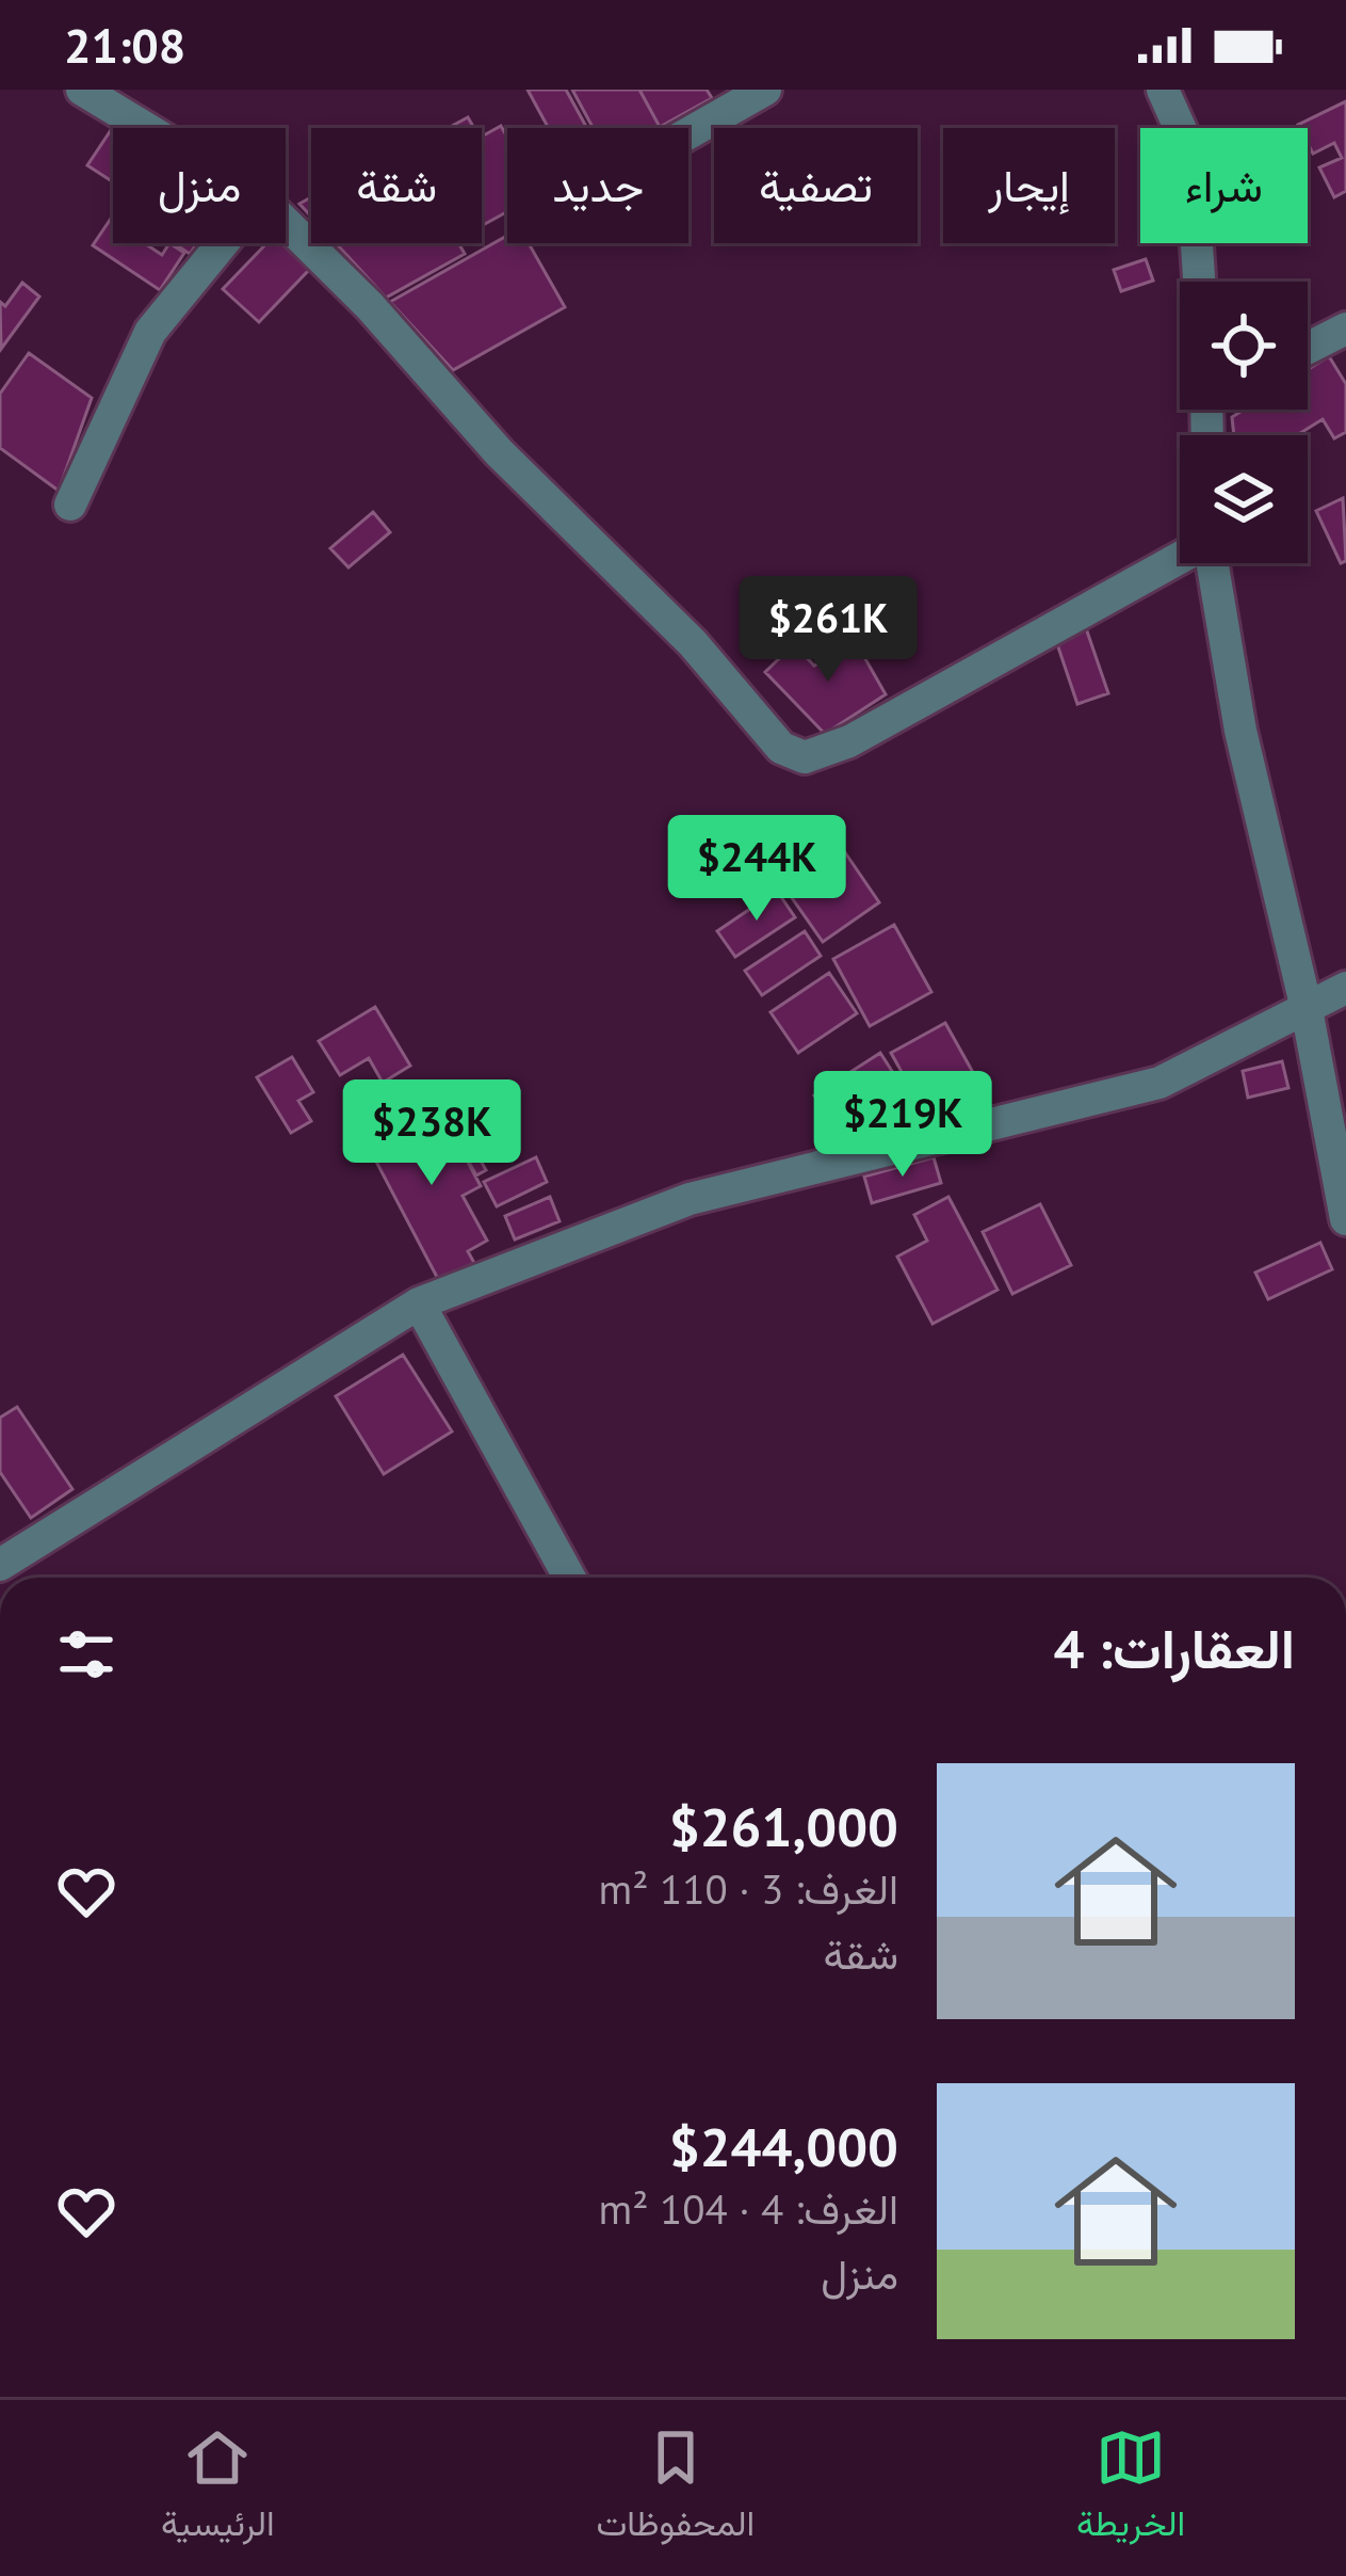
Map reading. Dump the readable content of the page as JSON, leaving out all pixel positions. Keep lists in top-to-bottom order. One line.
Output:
{"page":{"status":"21:08","chip":["شراء","إيجار","تصفية","جديد","شقة","منزل"],"price":["$261K","$244K","$219K","$238K"],"heading":"العقارات: 4","list":[{"name":"$261,000","note":"الغرف: 3 · 110 m² · شقة"},{"name":"$244,000","note":"الغرف: 4 · 104 m² · منزل"}],"tabs":["الخريطة","المحفوظات","الرئيسية"]}}
